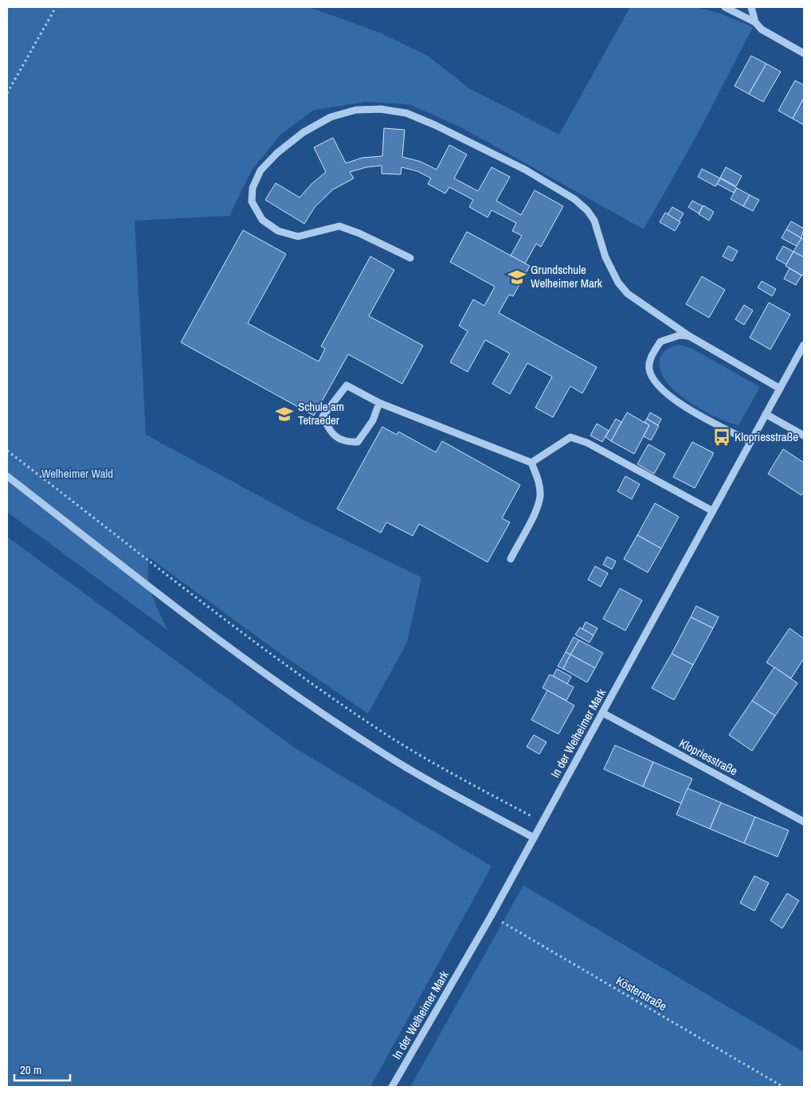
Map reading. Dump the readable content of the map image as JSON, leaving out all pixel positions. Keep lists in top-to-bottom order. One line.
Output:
{"streets":{"street":["In der Welheimer Mark","Klopriesstraße"],"path":["Kösterstraße"]},"crossings":[["In der Welheimer Mark","Klopriesstraße"],["In der Welheimer Mark","Kösterstraße"]],"parks":["Welheimer Wald"],"places":{"school or university":["Grundschule Welheimer Mark","Schule am Tetraeder"],"bus stop":["Klopriesstraße"]},"scale_bar":"20 m"}
